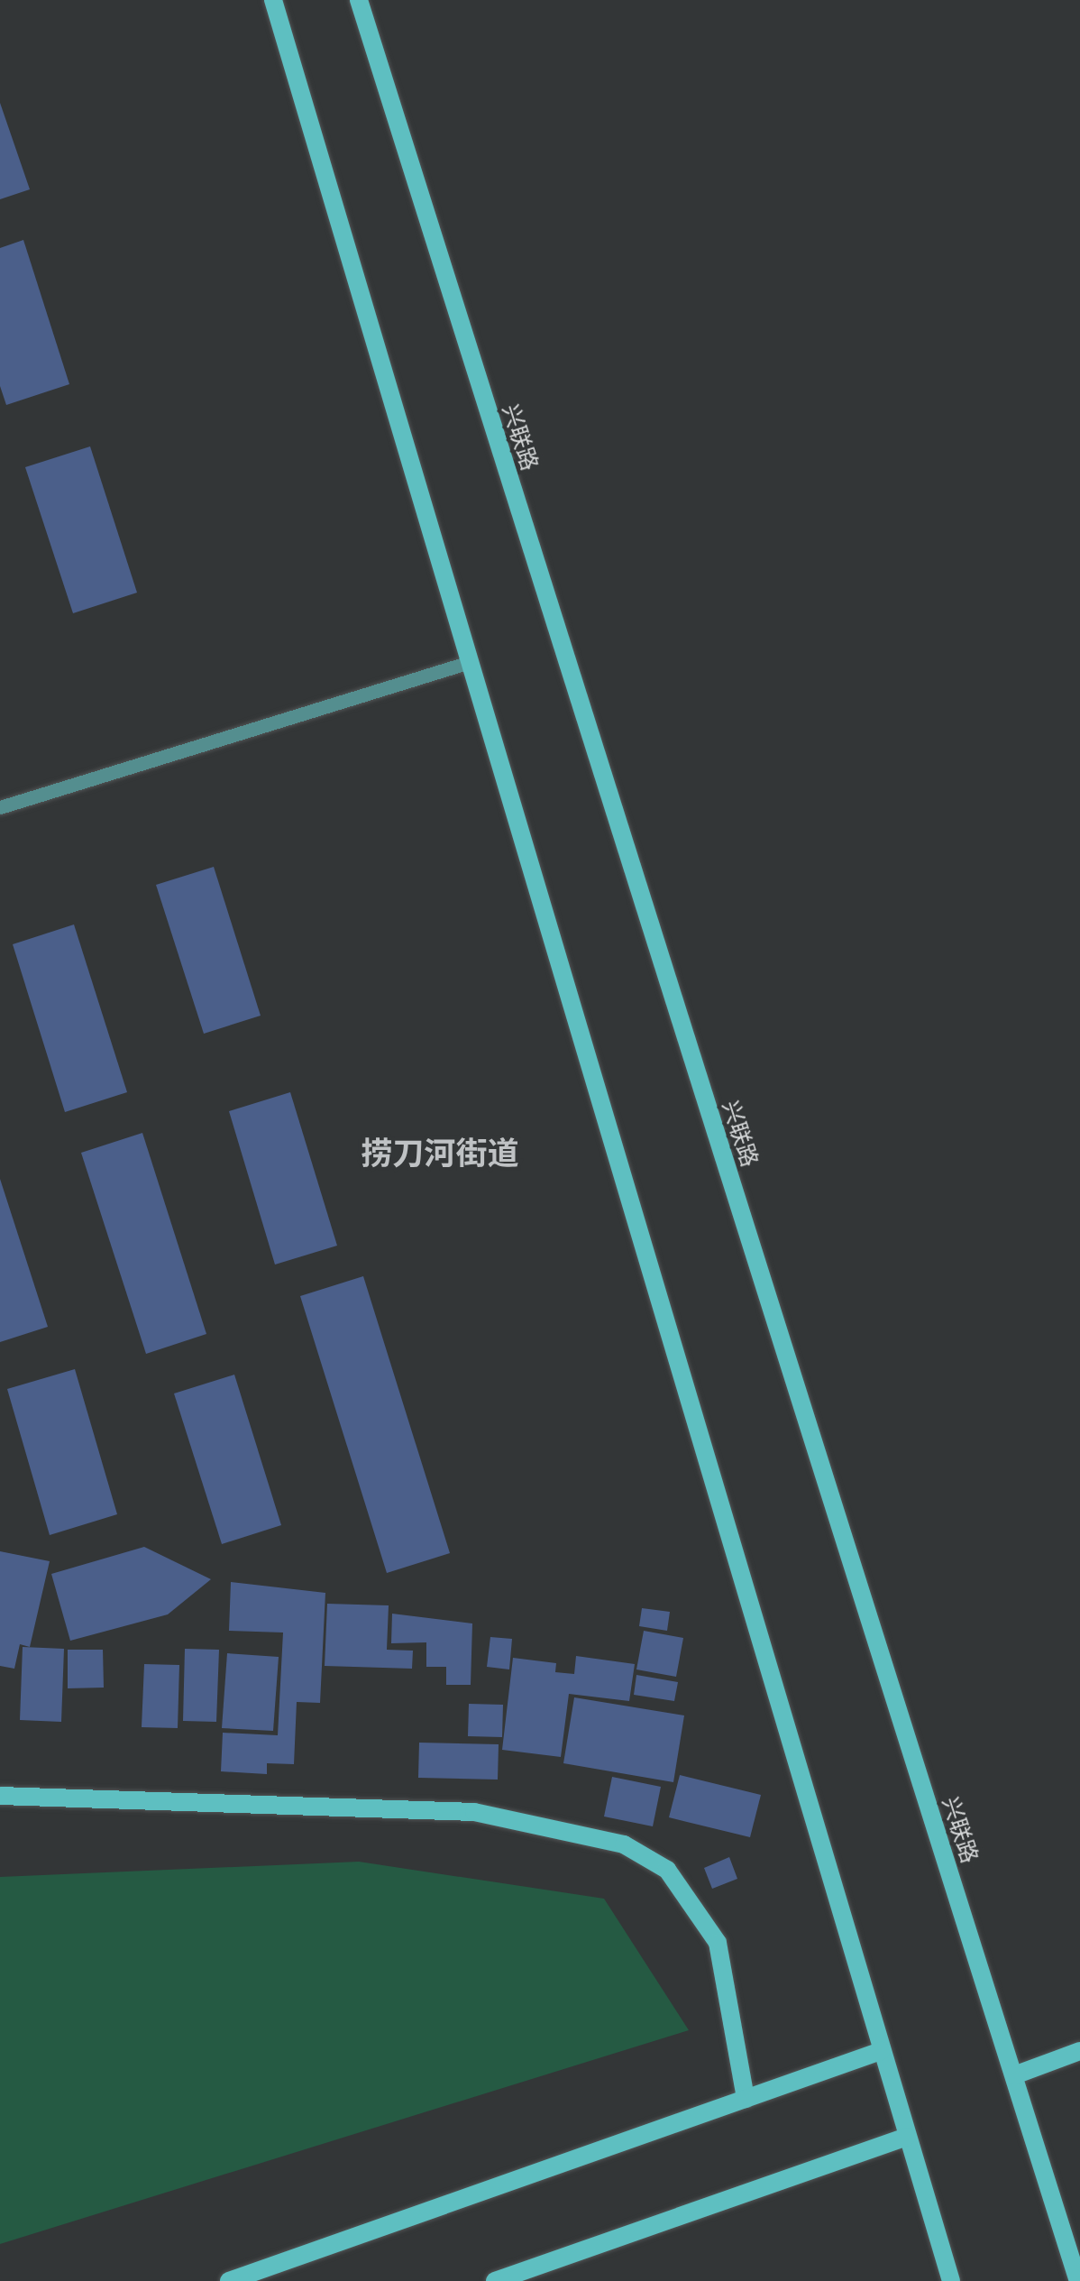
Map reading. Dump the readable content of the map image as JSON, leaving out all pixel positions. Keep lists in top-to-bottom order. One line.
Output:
{"streets":{"main road":["兴联路"]},"districts":["捞刀河街道"]}
